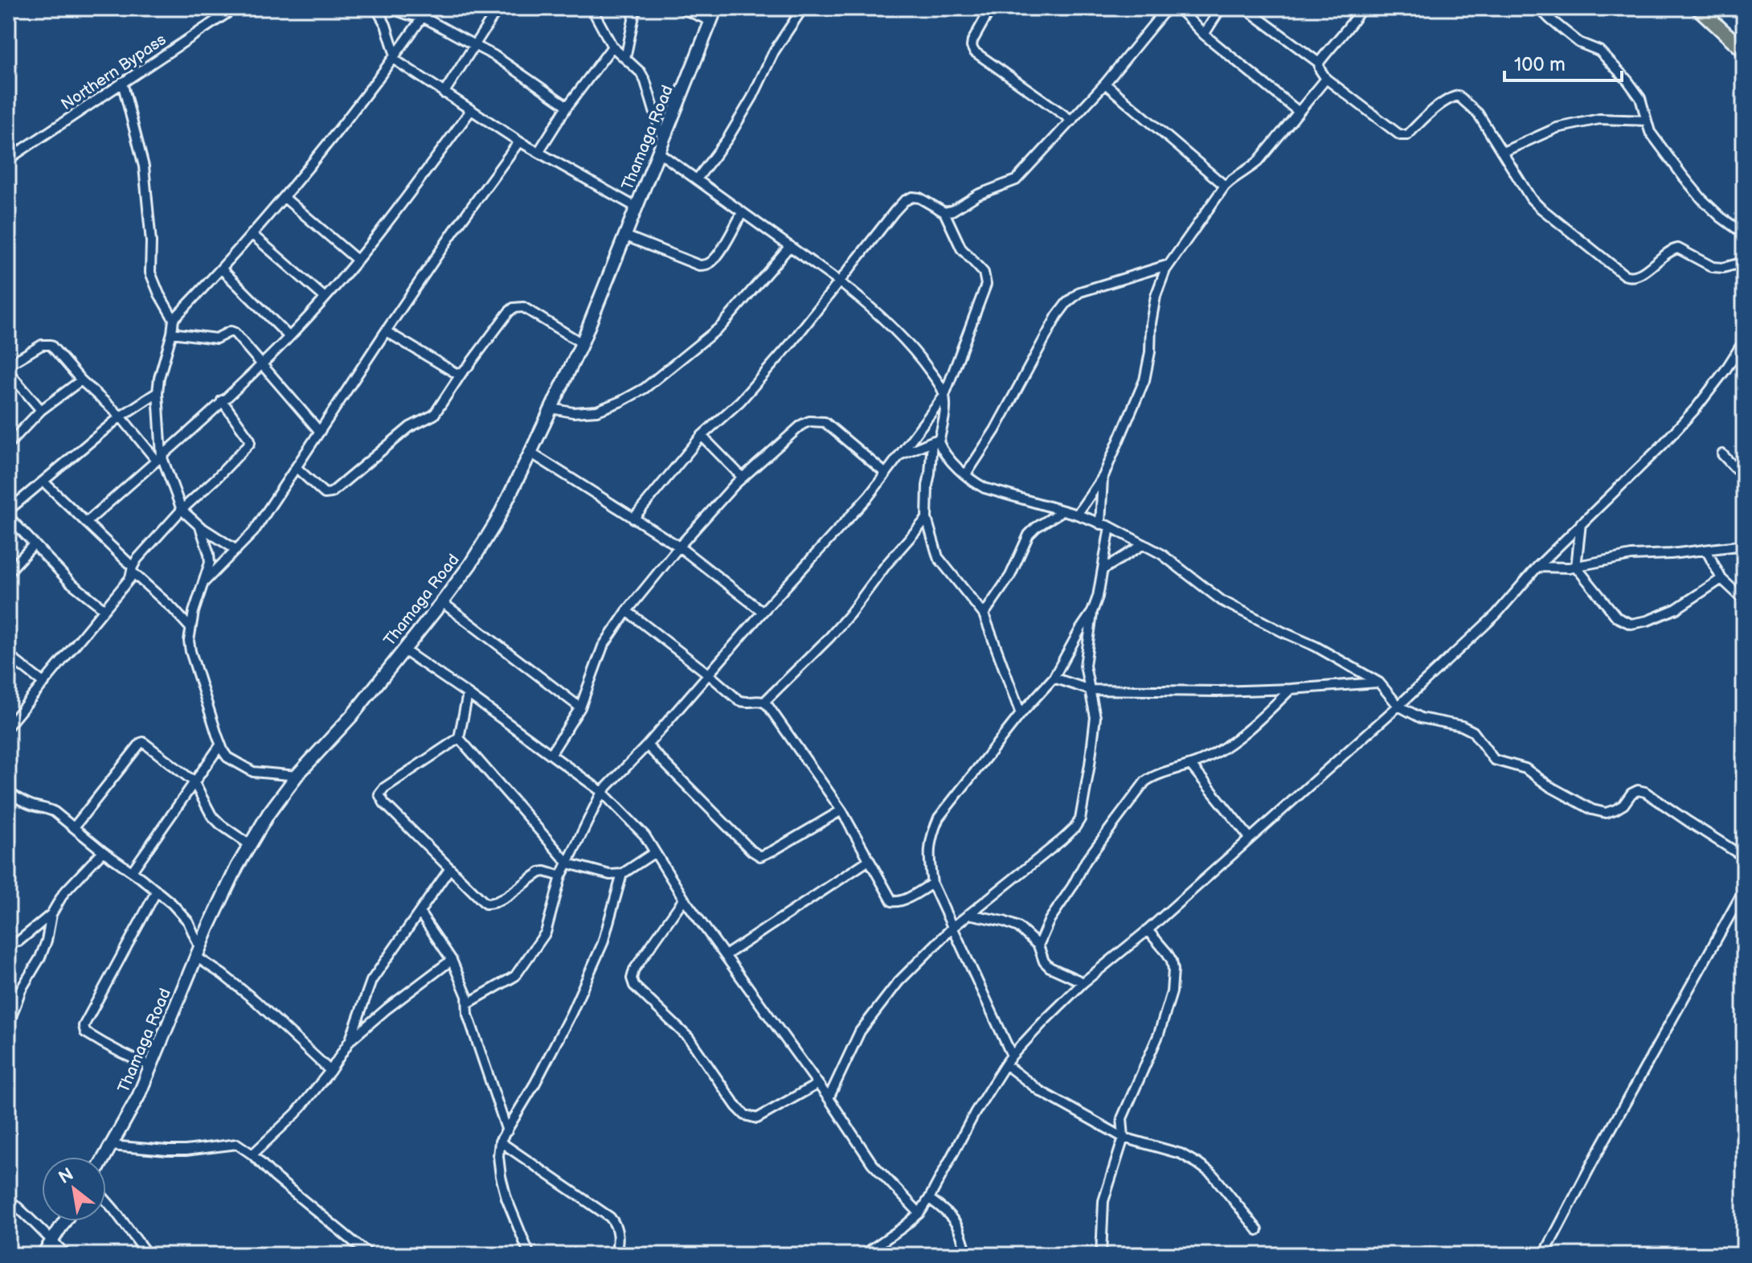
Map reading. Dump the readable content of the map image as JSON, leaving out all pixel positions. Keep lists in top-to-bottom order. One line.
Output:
{"streets":{"main road":["Thamaga Road"],"street":["Northern Bypass"]},"scale_bar":"100 m","north":"top left"}
